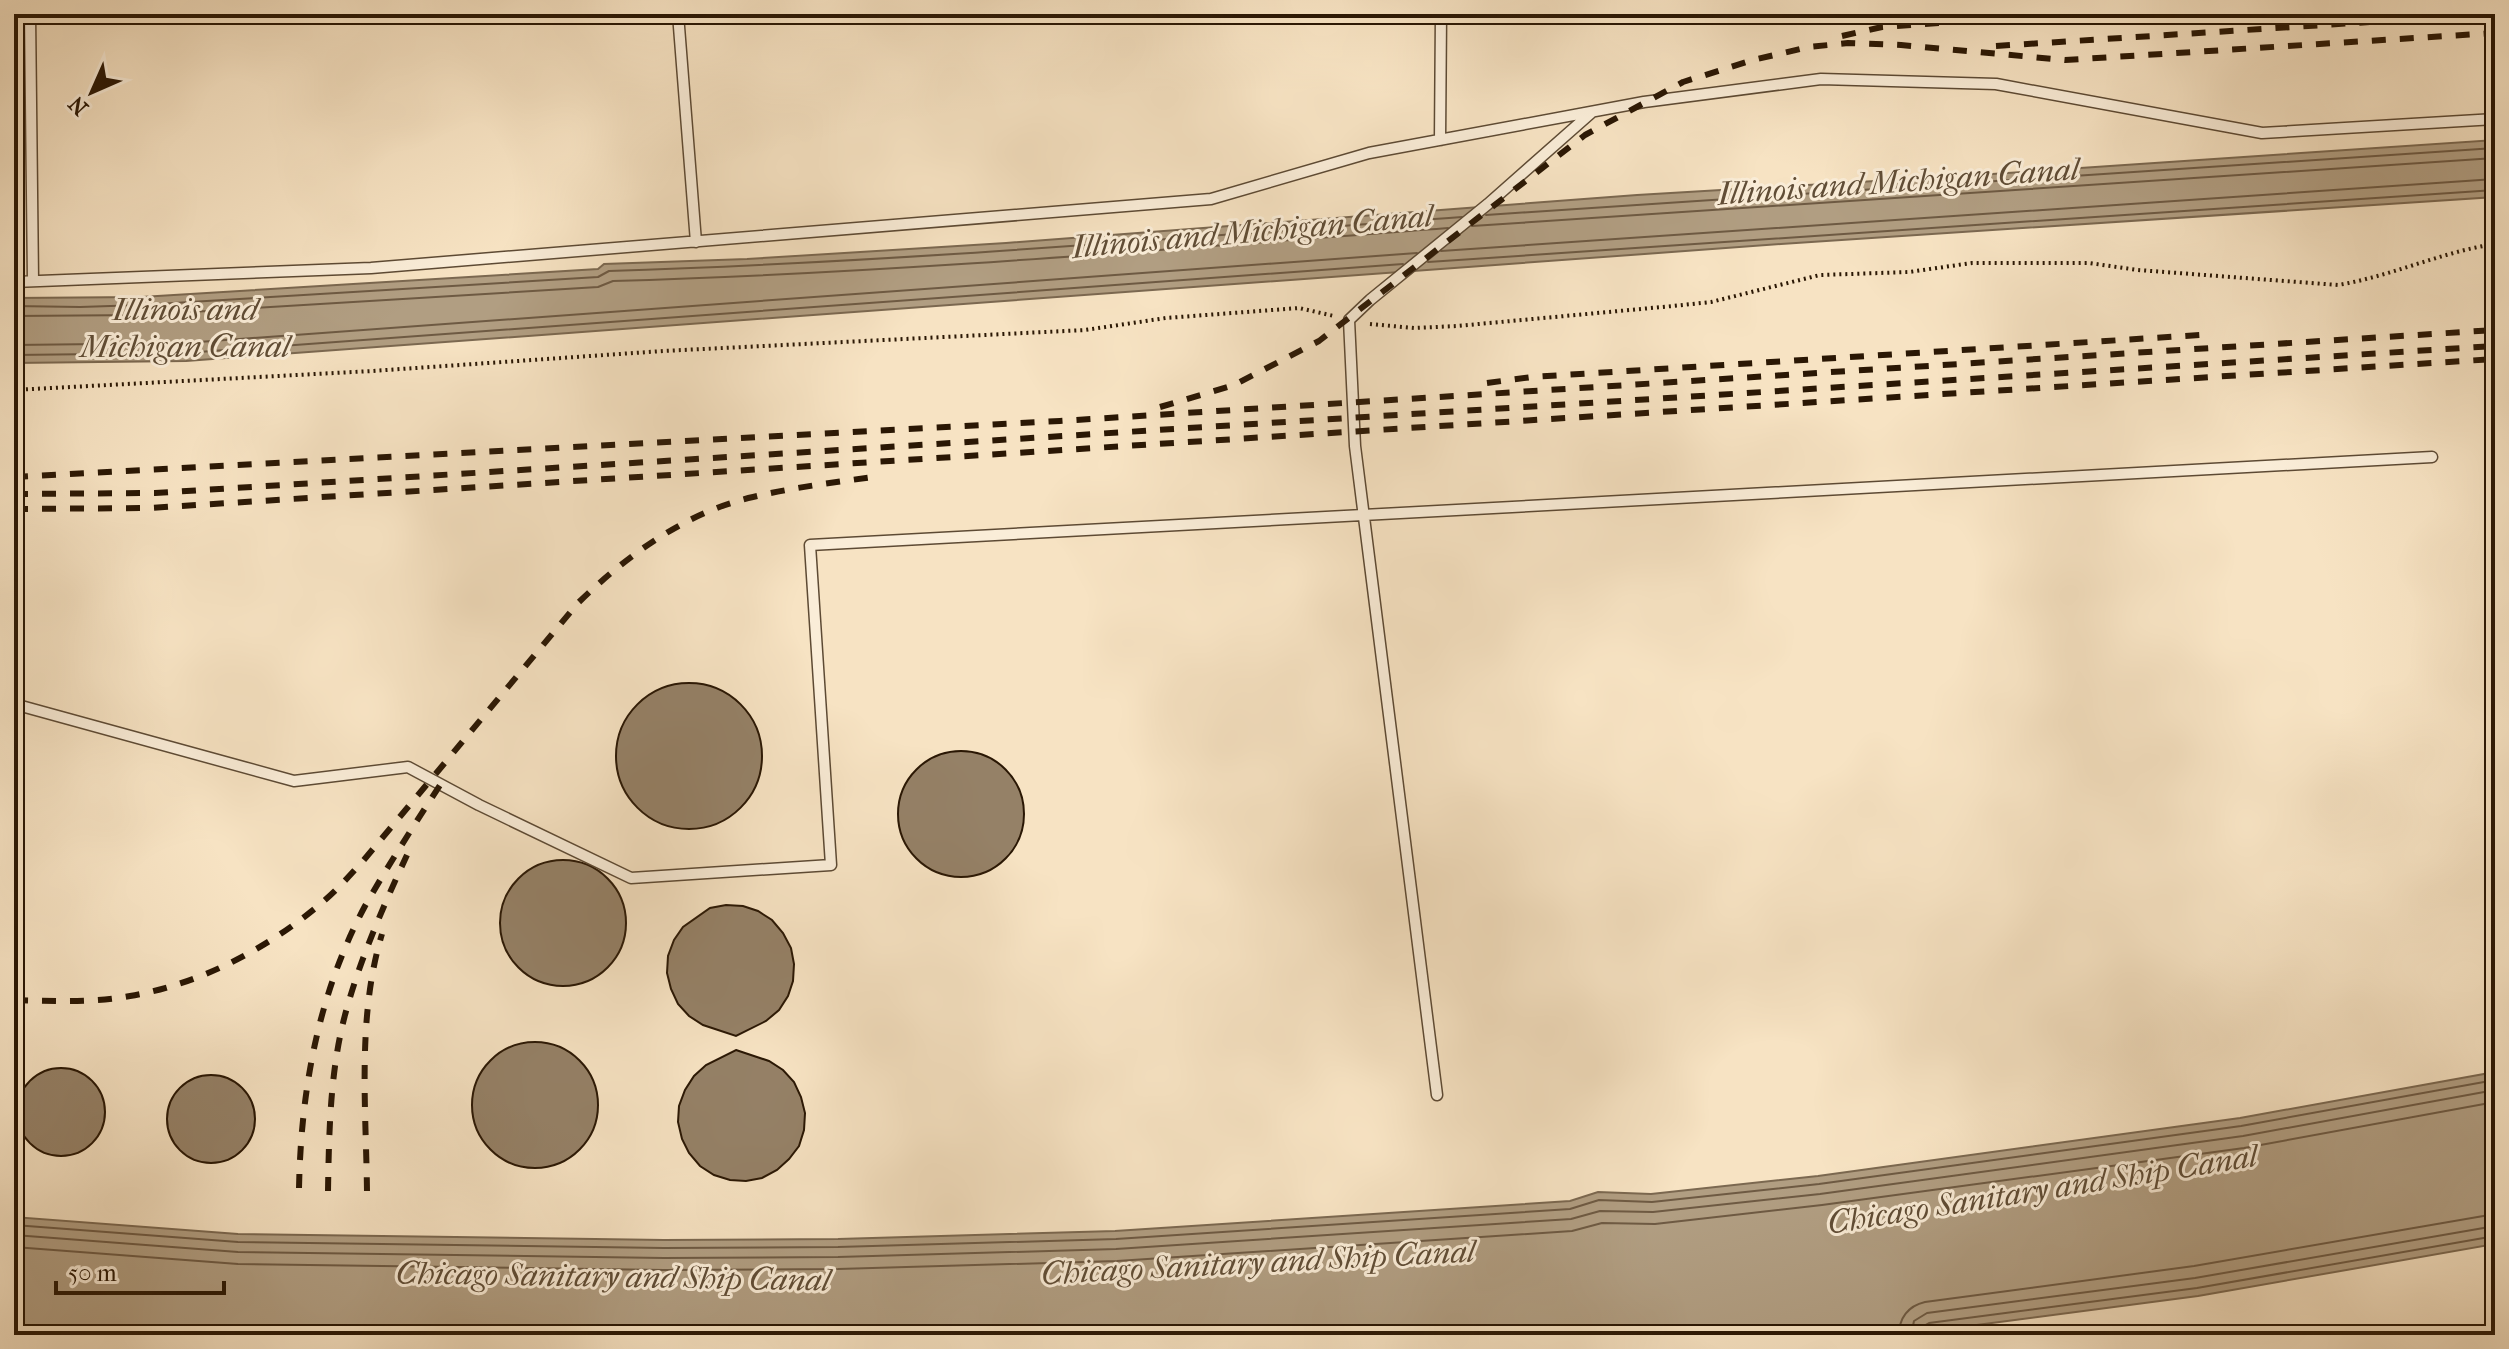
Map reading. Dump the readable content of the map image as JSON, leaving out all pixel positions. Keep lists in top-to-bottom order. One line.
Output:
{"water":["Illinois and Michigan Canal","Chicago Sanitary and Ship Canal"],"scale_bar":"50 m","north":"bottom left"}
